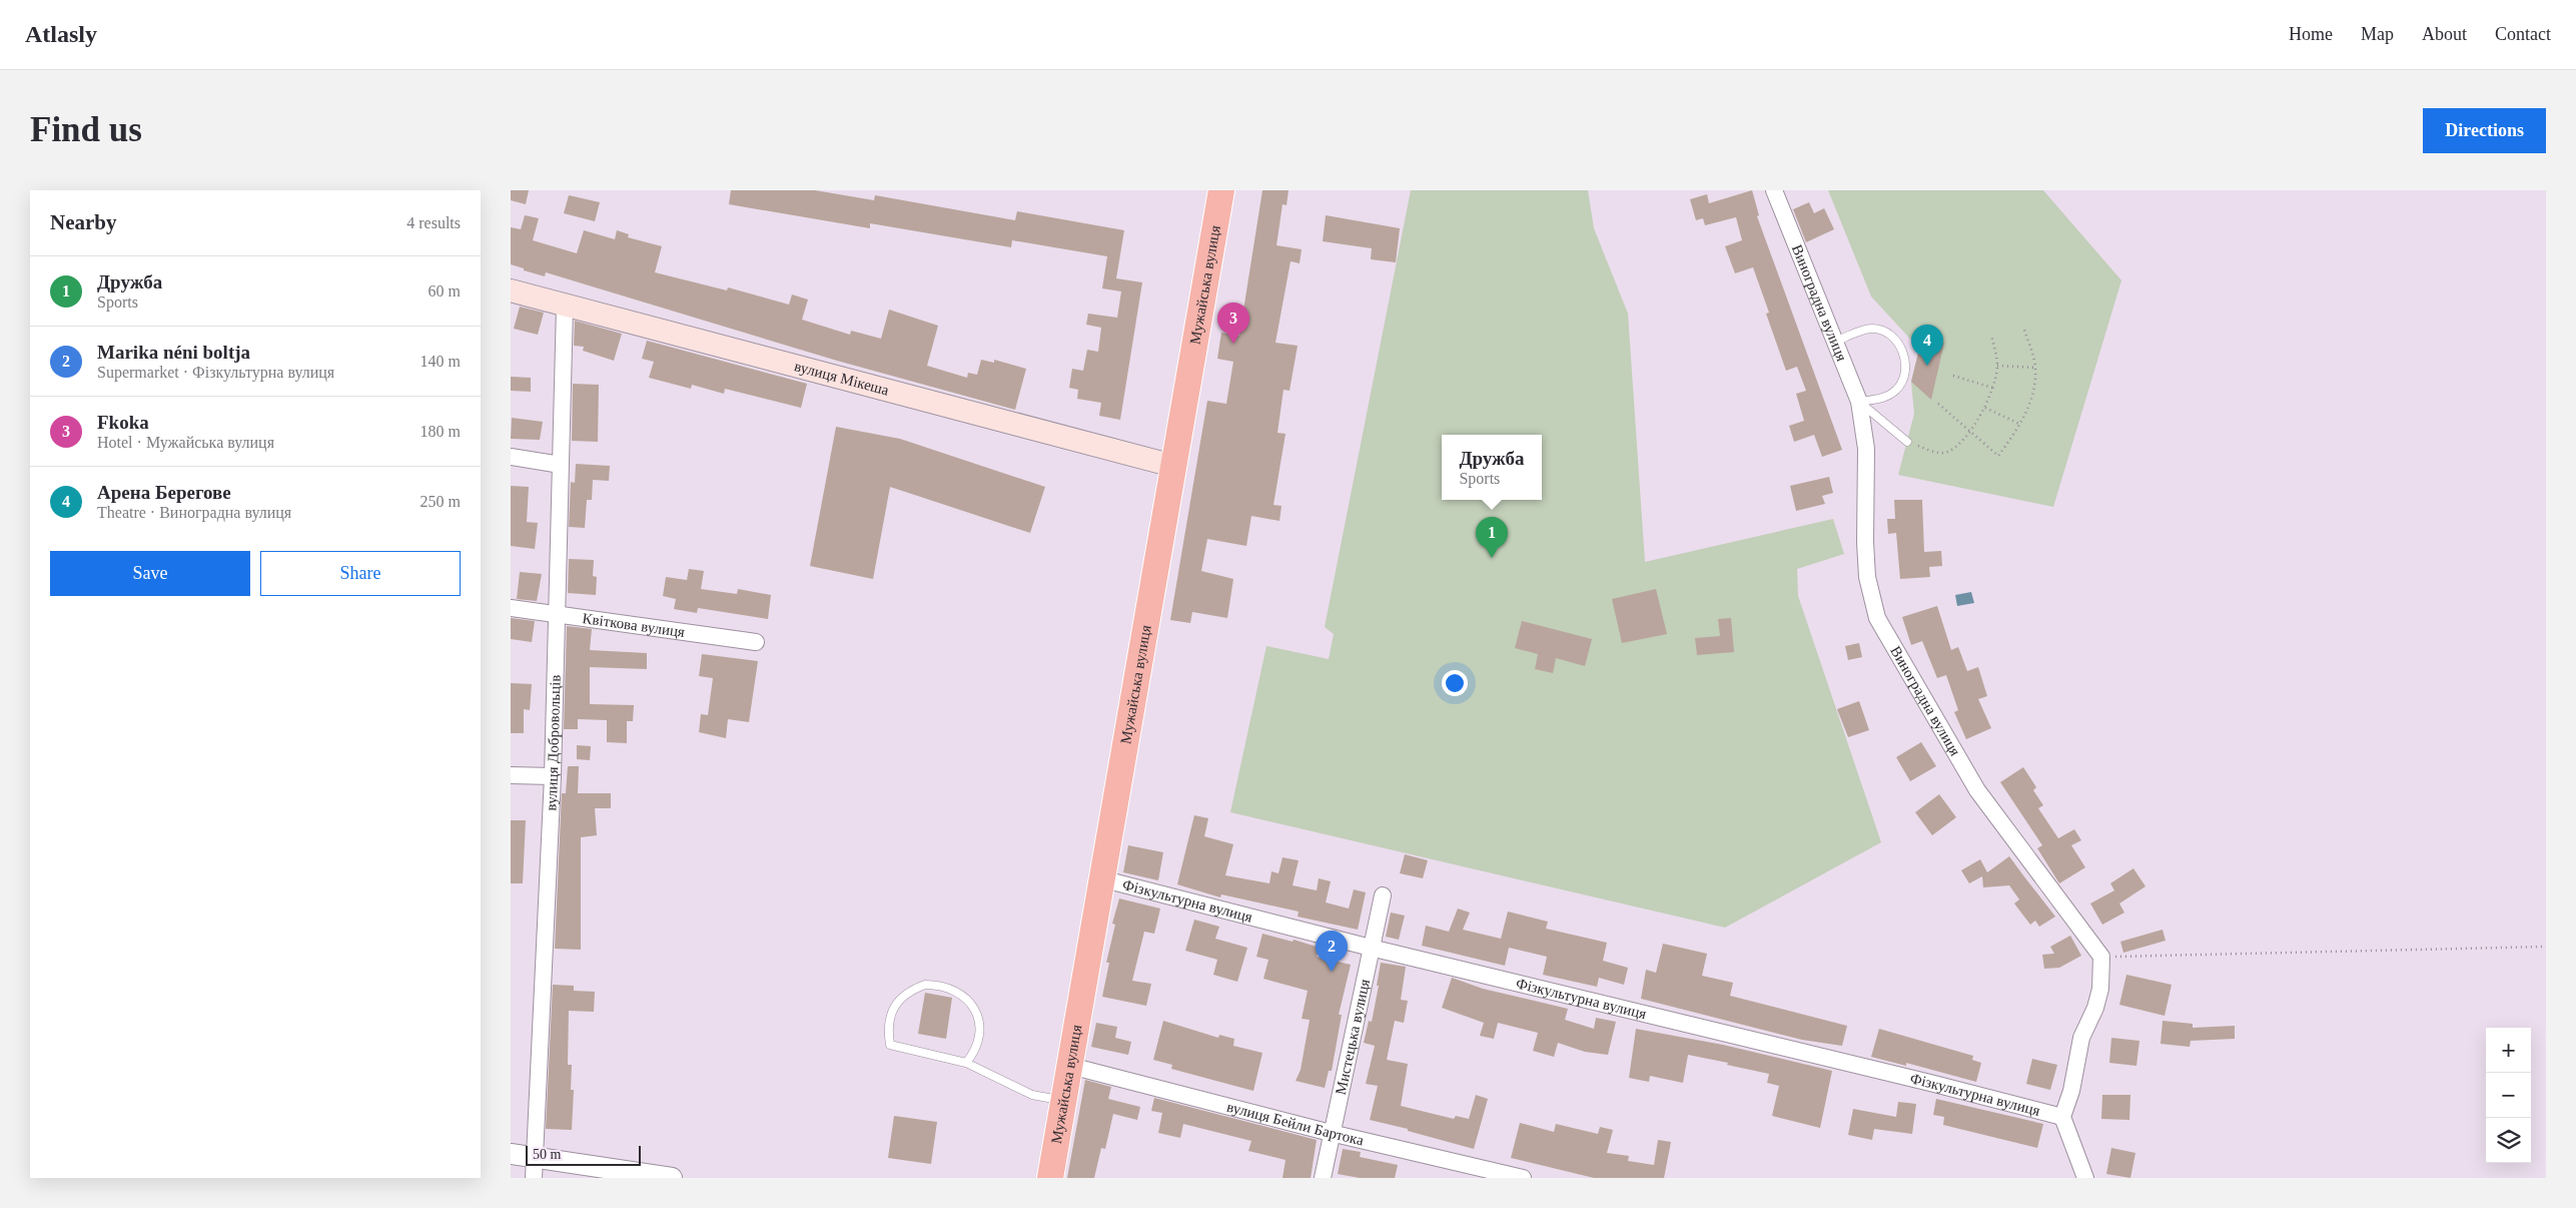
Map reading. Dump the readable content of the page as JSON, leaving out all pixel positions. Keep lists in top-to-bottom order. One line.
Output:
{"streets":{"highway":["Мужайська вулиця"],"main road":["вулиця Мікеша"],"street":["Виноградна вулиця","Квіткова вулиця","вулиця Добровольців","Фізкультурна вулиця","Мистецька вулиця","вулиця Бейли Бартока"]},"crossings":[["Мужайська вулиця","вулиця Мікеша"],["Мужайська вулиця","Фізкультурна вулиця"],["Мужайська вулиця","вулиця Бейли Бартока"],["вулиця Мікеша","вулиця Добровольців"],["Квіткова вулиця","вулиця Добровольців"],["Фізкультурна вулиця","Мистецька вулиця"],["Мистецька вулиця","вулиця Бейли Бартока"]],"scale_bar":"50 m","page":{"header":"Atlasly","nav":["Home","Map","About","Contact"],"buttons":["Directions",["Save","Share"]],"title":"Find us","heading":["Nearby","4 results"],"list":[{"mark":"1","name":"Дружба","note":"Sports","value":"60 m"},{"mark":"2","name":"Marika néni boltja","note":"Supermarket · Фізкультурна вулиця","value":"140 m"},{"mark":"3","name":"Fkoka","note":"Hotel · Мужайська вулиця","value":"180 m"},{"mark":"4","name":"Арена Берегове","note":"Theatre · Виноградна вулиця","value":"250 m"}],"pins":["3","4","1","2"],"popup":["Дружба","Sports"],"map_buttons":["+","−"],"scale":"50 m"}}
